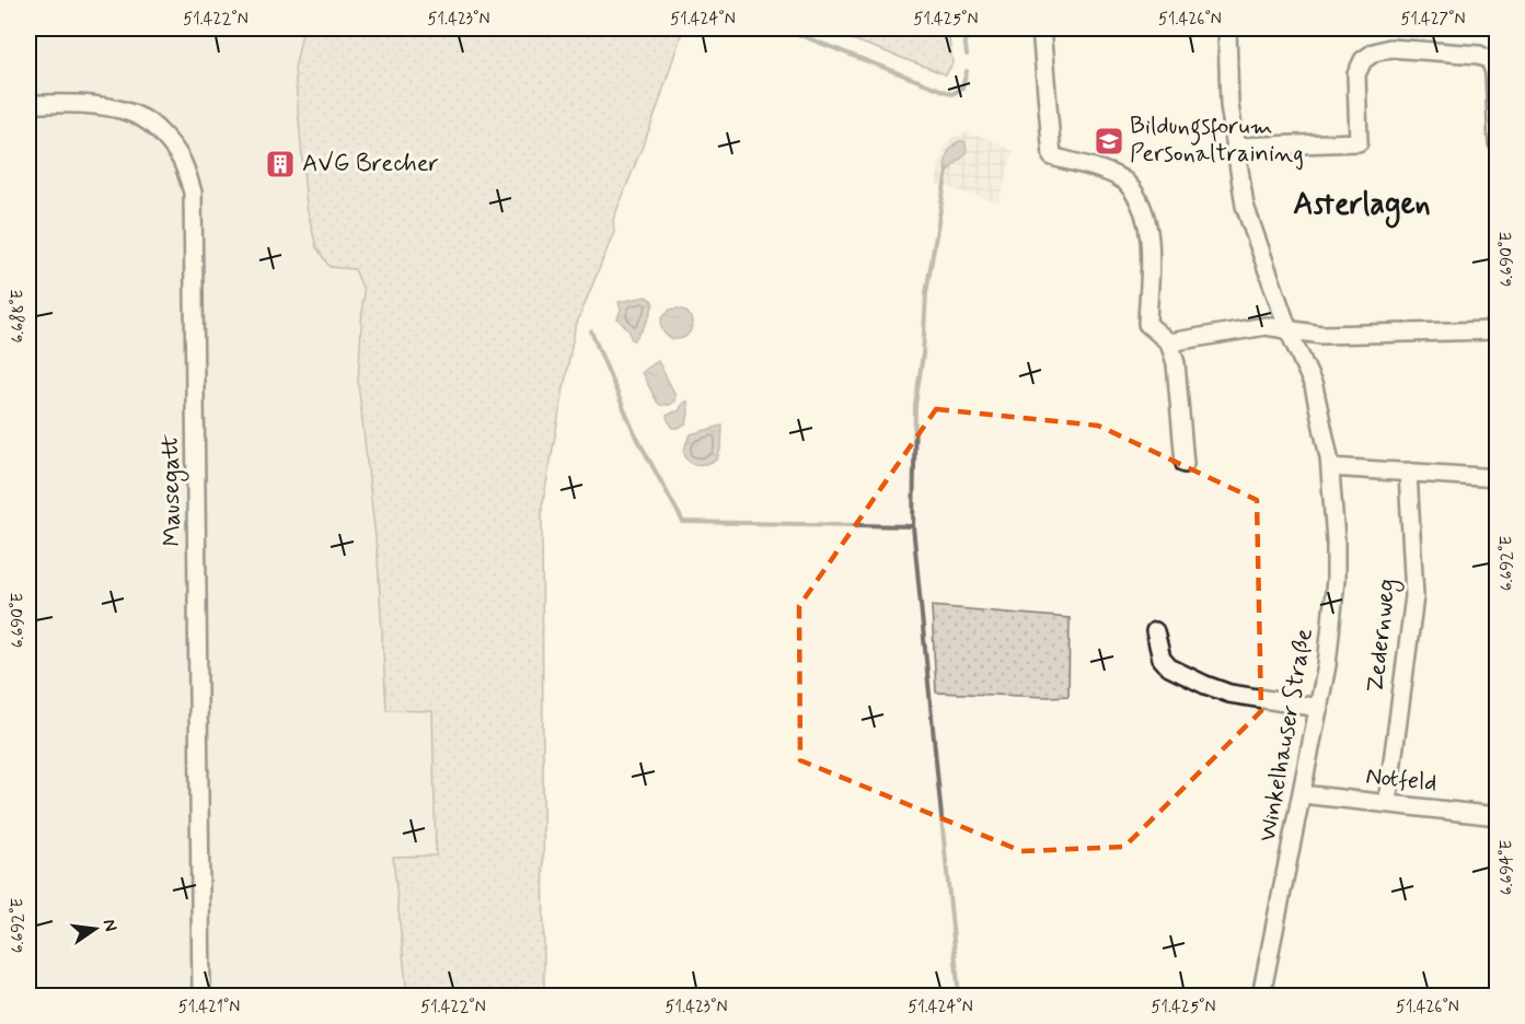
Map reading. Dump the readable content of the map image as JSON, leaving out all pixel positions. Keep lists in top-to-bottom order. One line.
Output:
{"streets":{"street":["Mausegatt","Zedernweg","Winkelhauser Straße","Notfeld"]},"crossings":[["Zedernweg","Notfeld"],["Winkelhauser Straße","Notfeld"]],"districts":["Asterlagen"],"places":{"school or university":["Bildungsforum Personaltraining"],"building":["AVG Brecher"]},"north":"right","coordinates":["51.422°N","51.423°N","51.424°N","51.425°N","51.426°N","51.427°N","6.690°E","6.688°E","6.692°E","6.694°E","51.421°N"]}
